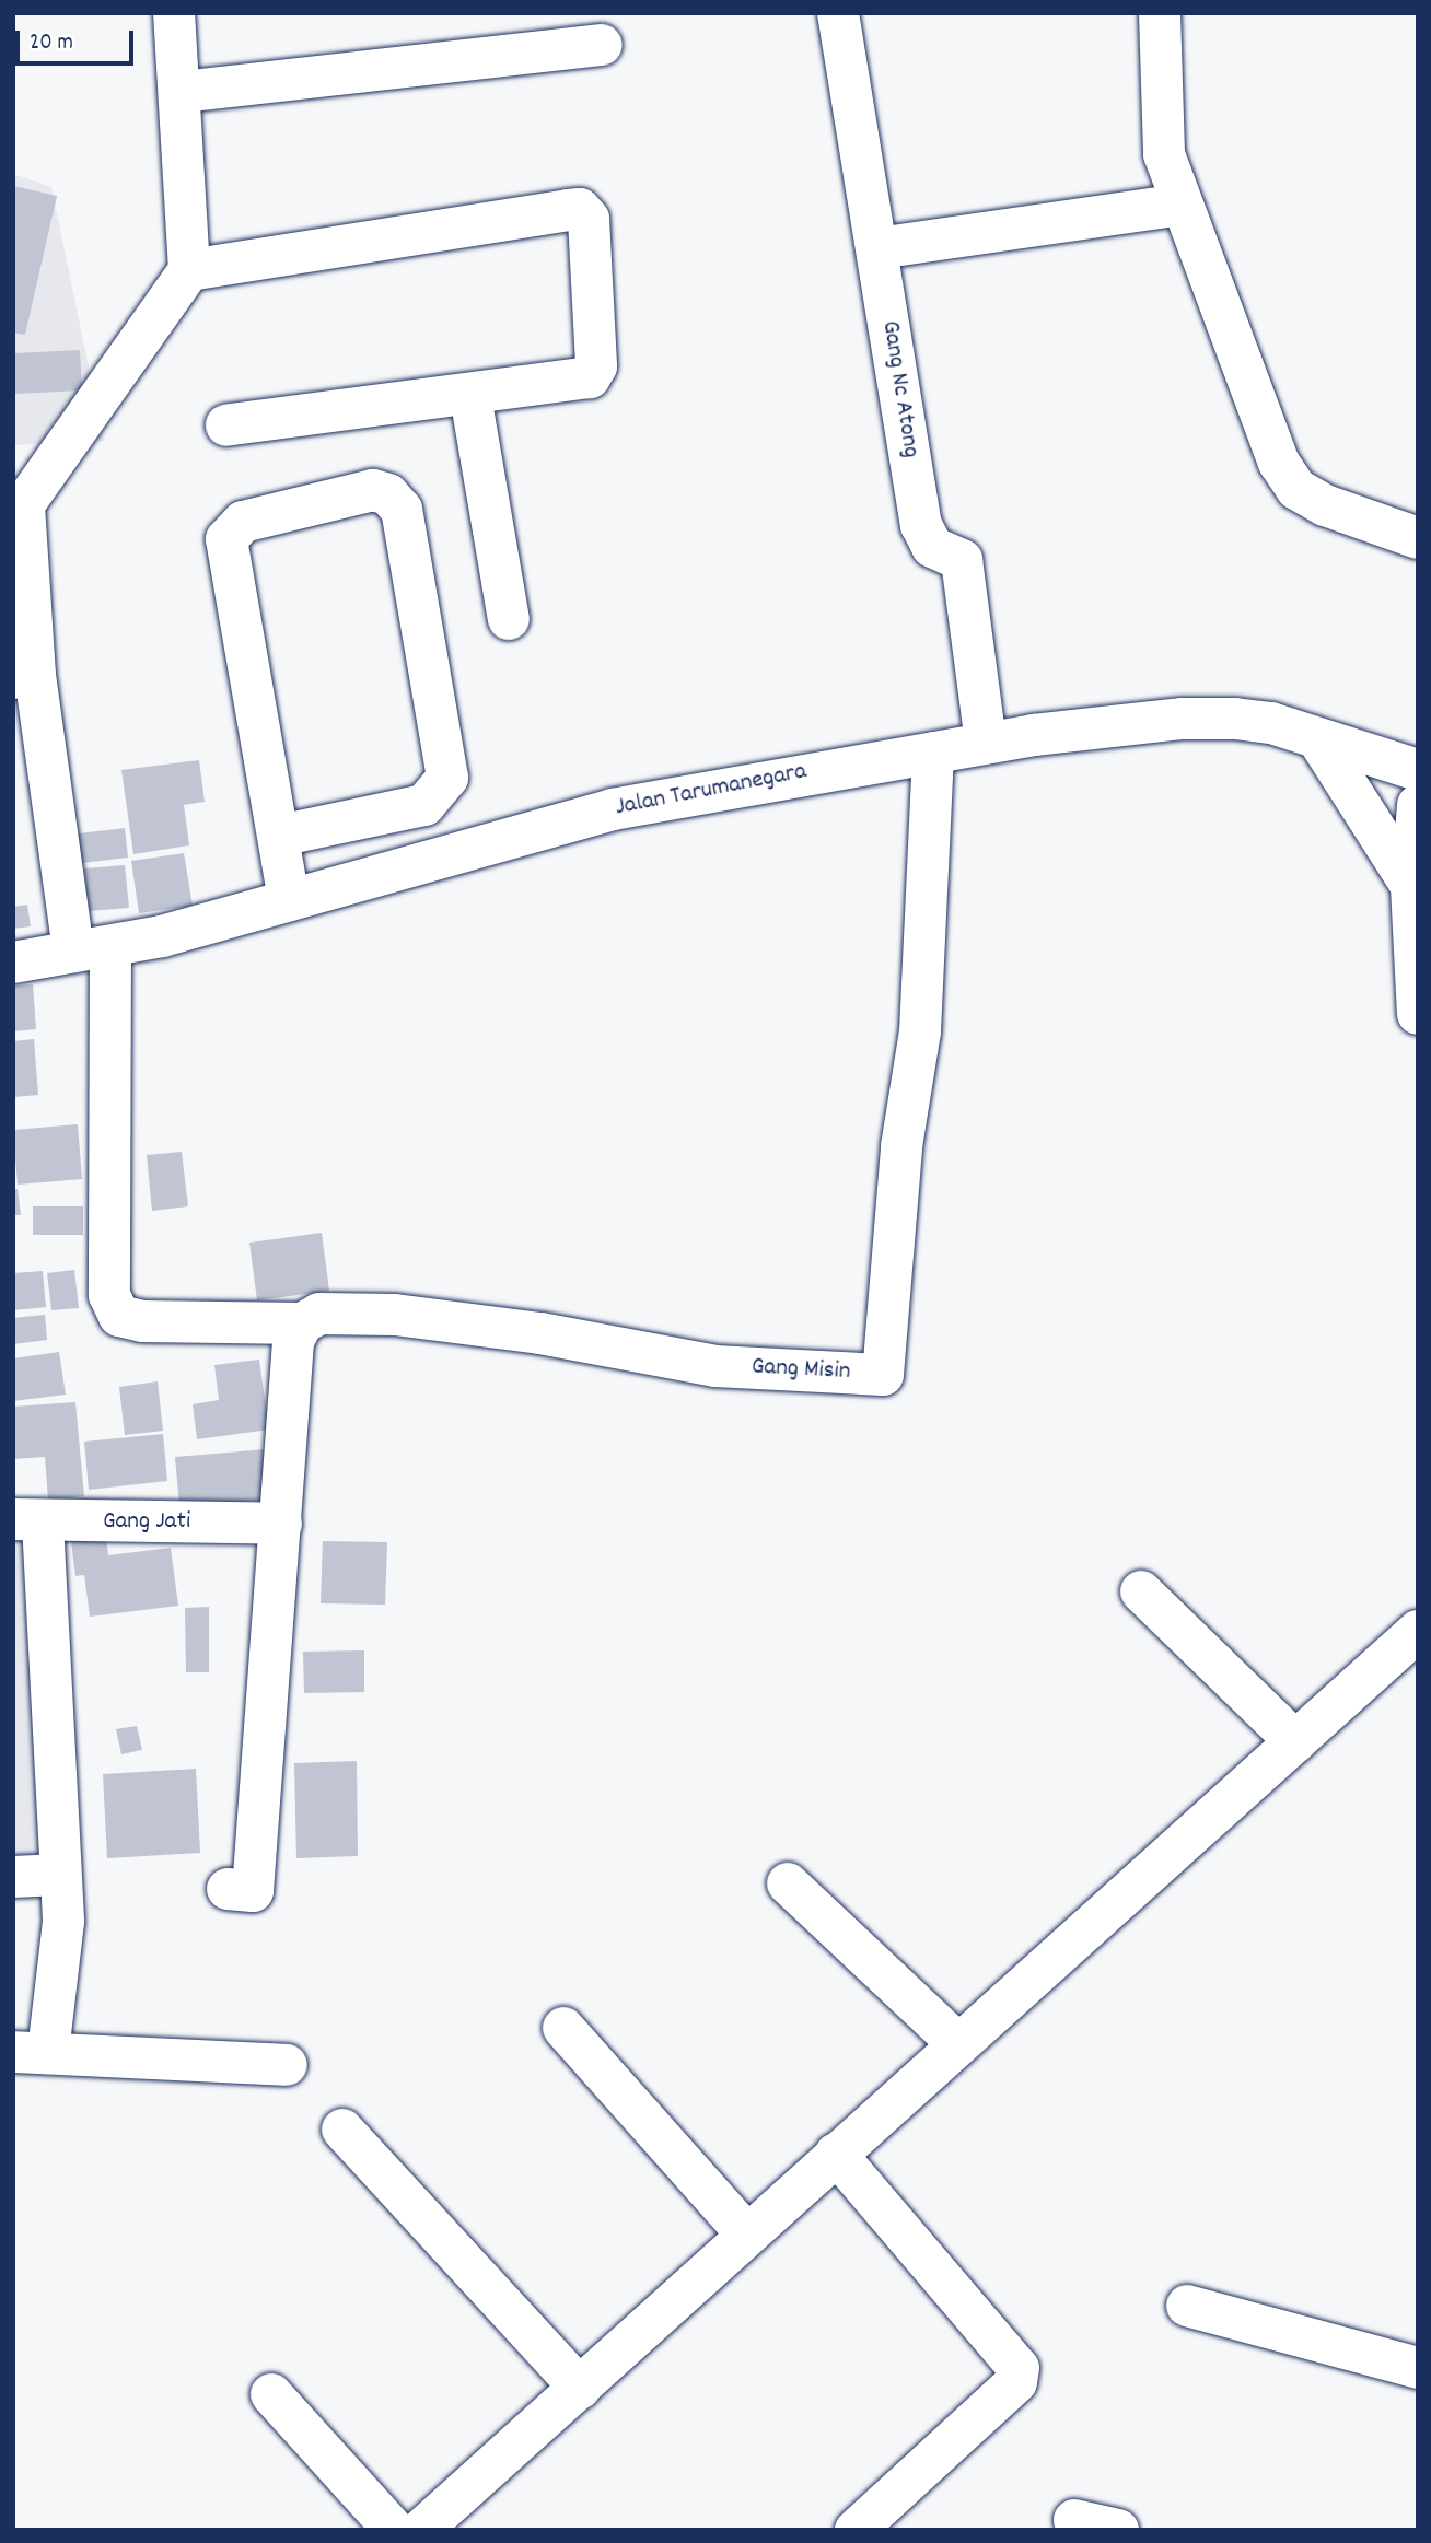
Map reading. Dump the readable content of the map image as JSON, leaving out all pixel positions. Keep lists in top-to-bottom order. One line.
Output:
{"streets":{"street":["Gang Nc Atong","Jalan Tarumanegara","Gang Misin","Gang Jati"]},"crossings":[["Gang Nc Atong","Jalan Tarumanegara"],["Jalan Tarumanegara","Gang Misin"]],"scale_bar":"20 m"}
